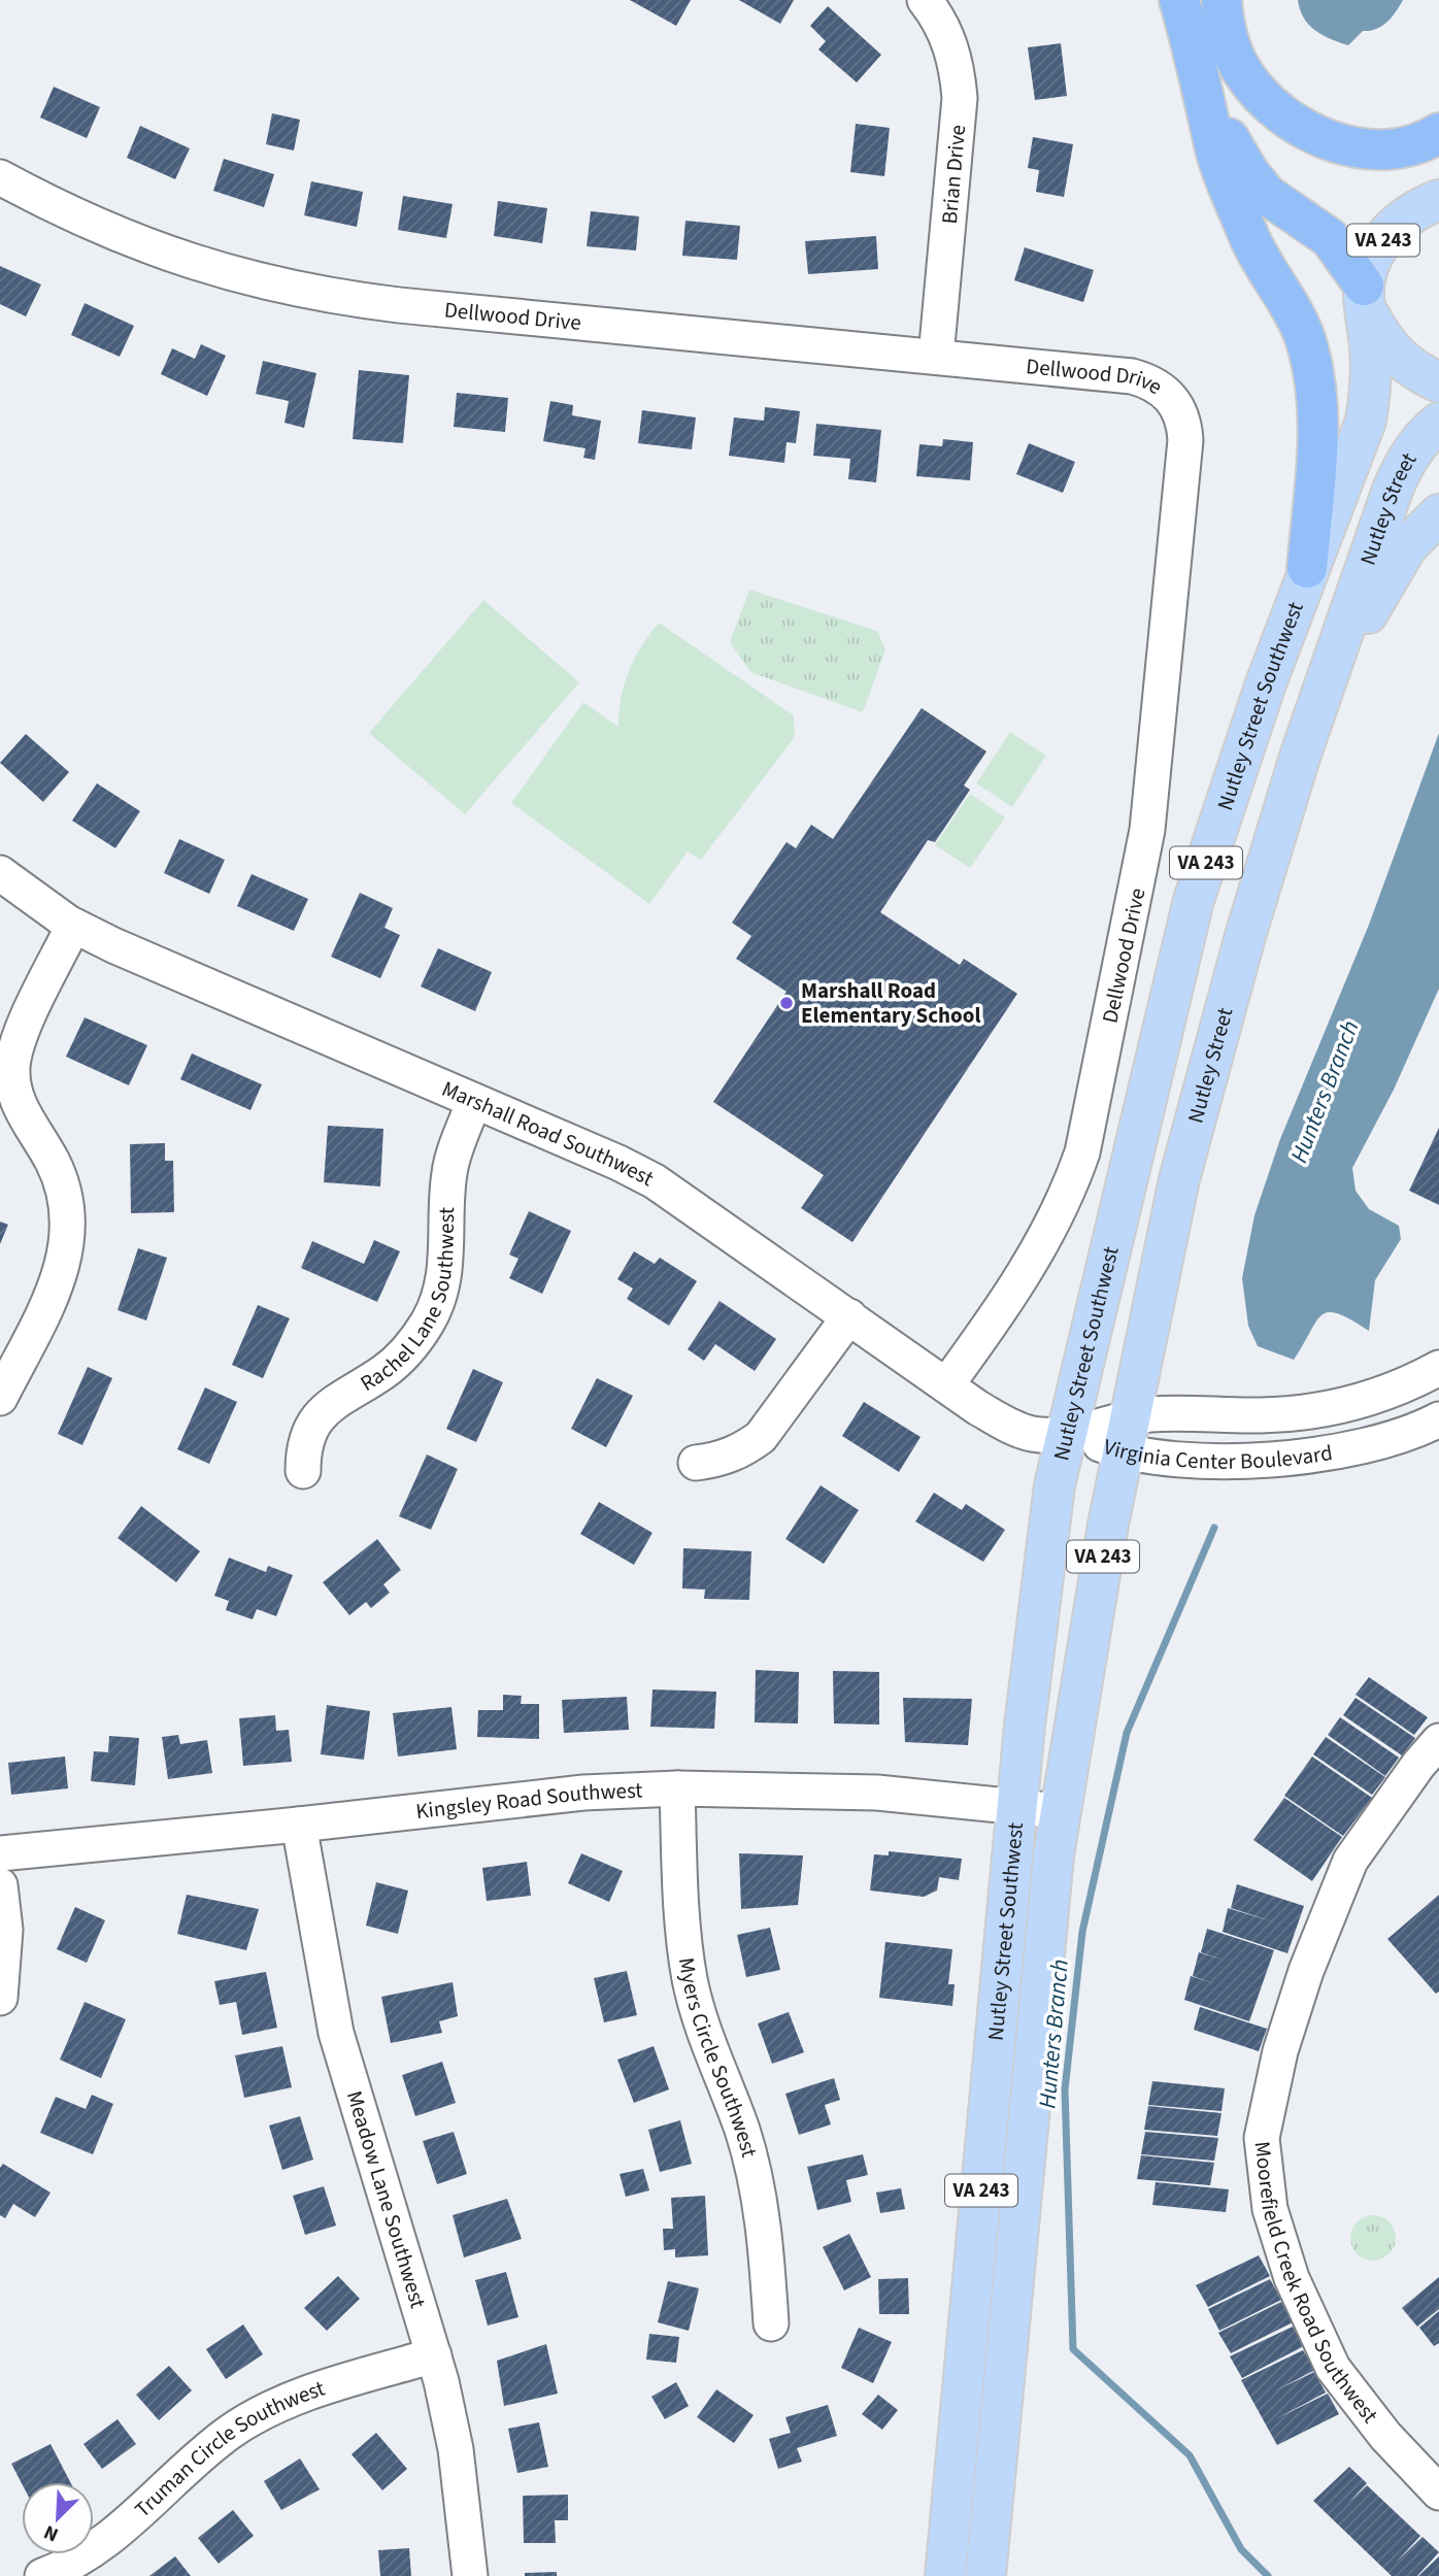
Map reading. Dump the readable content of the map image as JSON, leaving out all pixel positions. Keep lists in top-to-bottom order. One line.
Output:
{"streets":{"main road":["VA 243","Nutley Street","Nutley Street Southwest"],"street":["Brian Drive","Dellwood Drive","Marshall Road Southwest","Rachel Lane Southwest","Virginia Center Boulevard","Kingsley Road Southwest","Myers Circle Southwest","Meadow Lane Southwest","Moorefield Creek Road Southwest","Truman Circle Southwest"]},"crossings":[["Brian Drive","Dellwood Drive"],["Dellwood Drive","Marshall Road Southwest"],["Nutley Street","Nutley Street Southwest"],["Nutley Street","Virginia Center Boulevard"],["Nutley Street Southwest","Marshall Road Southwest"],["Nutley Street Southwest","Virginia Center Boulevard"],["Nutley Street Southwest","Kingsley Road Southwest"],["Marshall Road Southwest","Rachel Lane Southwest"],["Marshall Road Southwest","Virginia Center Boulevard"],["Kingsley Road Southwest","Myers Circle Southwest"],["Kingsley Road Southwest","Meadow Lane Southwest"],["Meadow Lane Southwest","Truman Circle Southwest"]],"water":["Hunters Branch"],"places":["Marshall Road Elementary School"],"north":"bottom left"}
